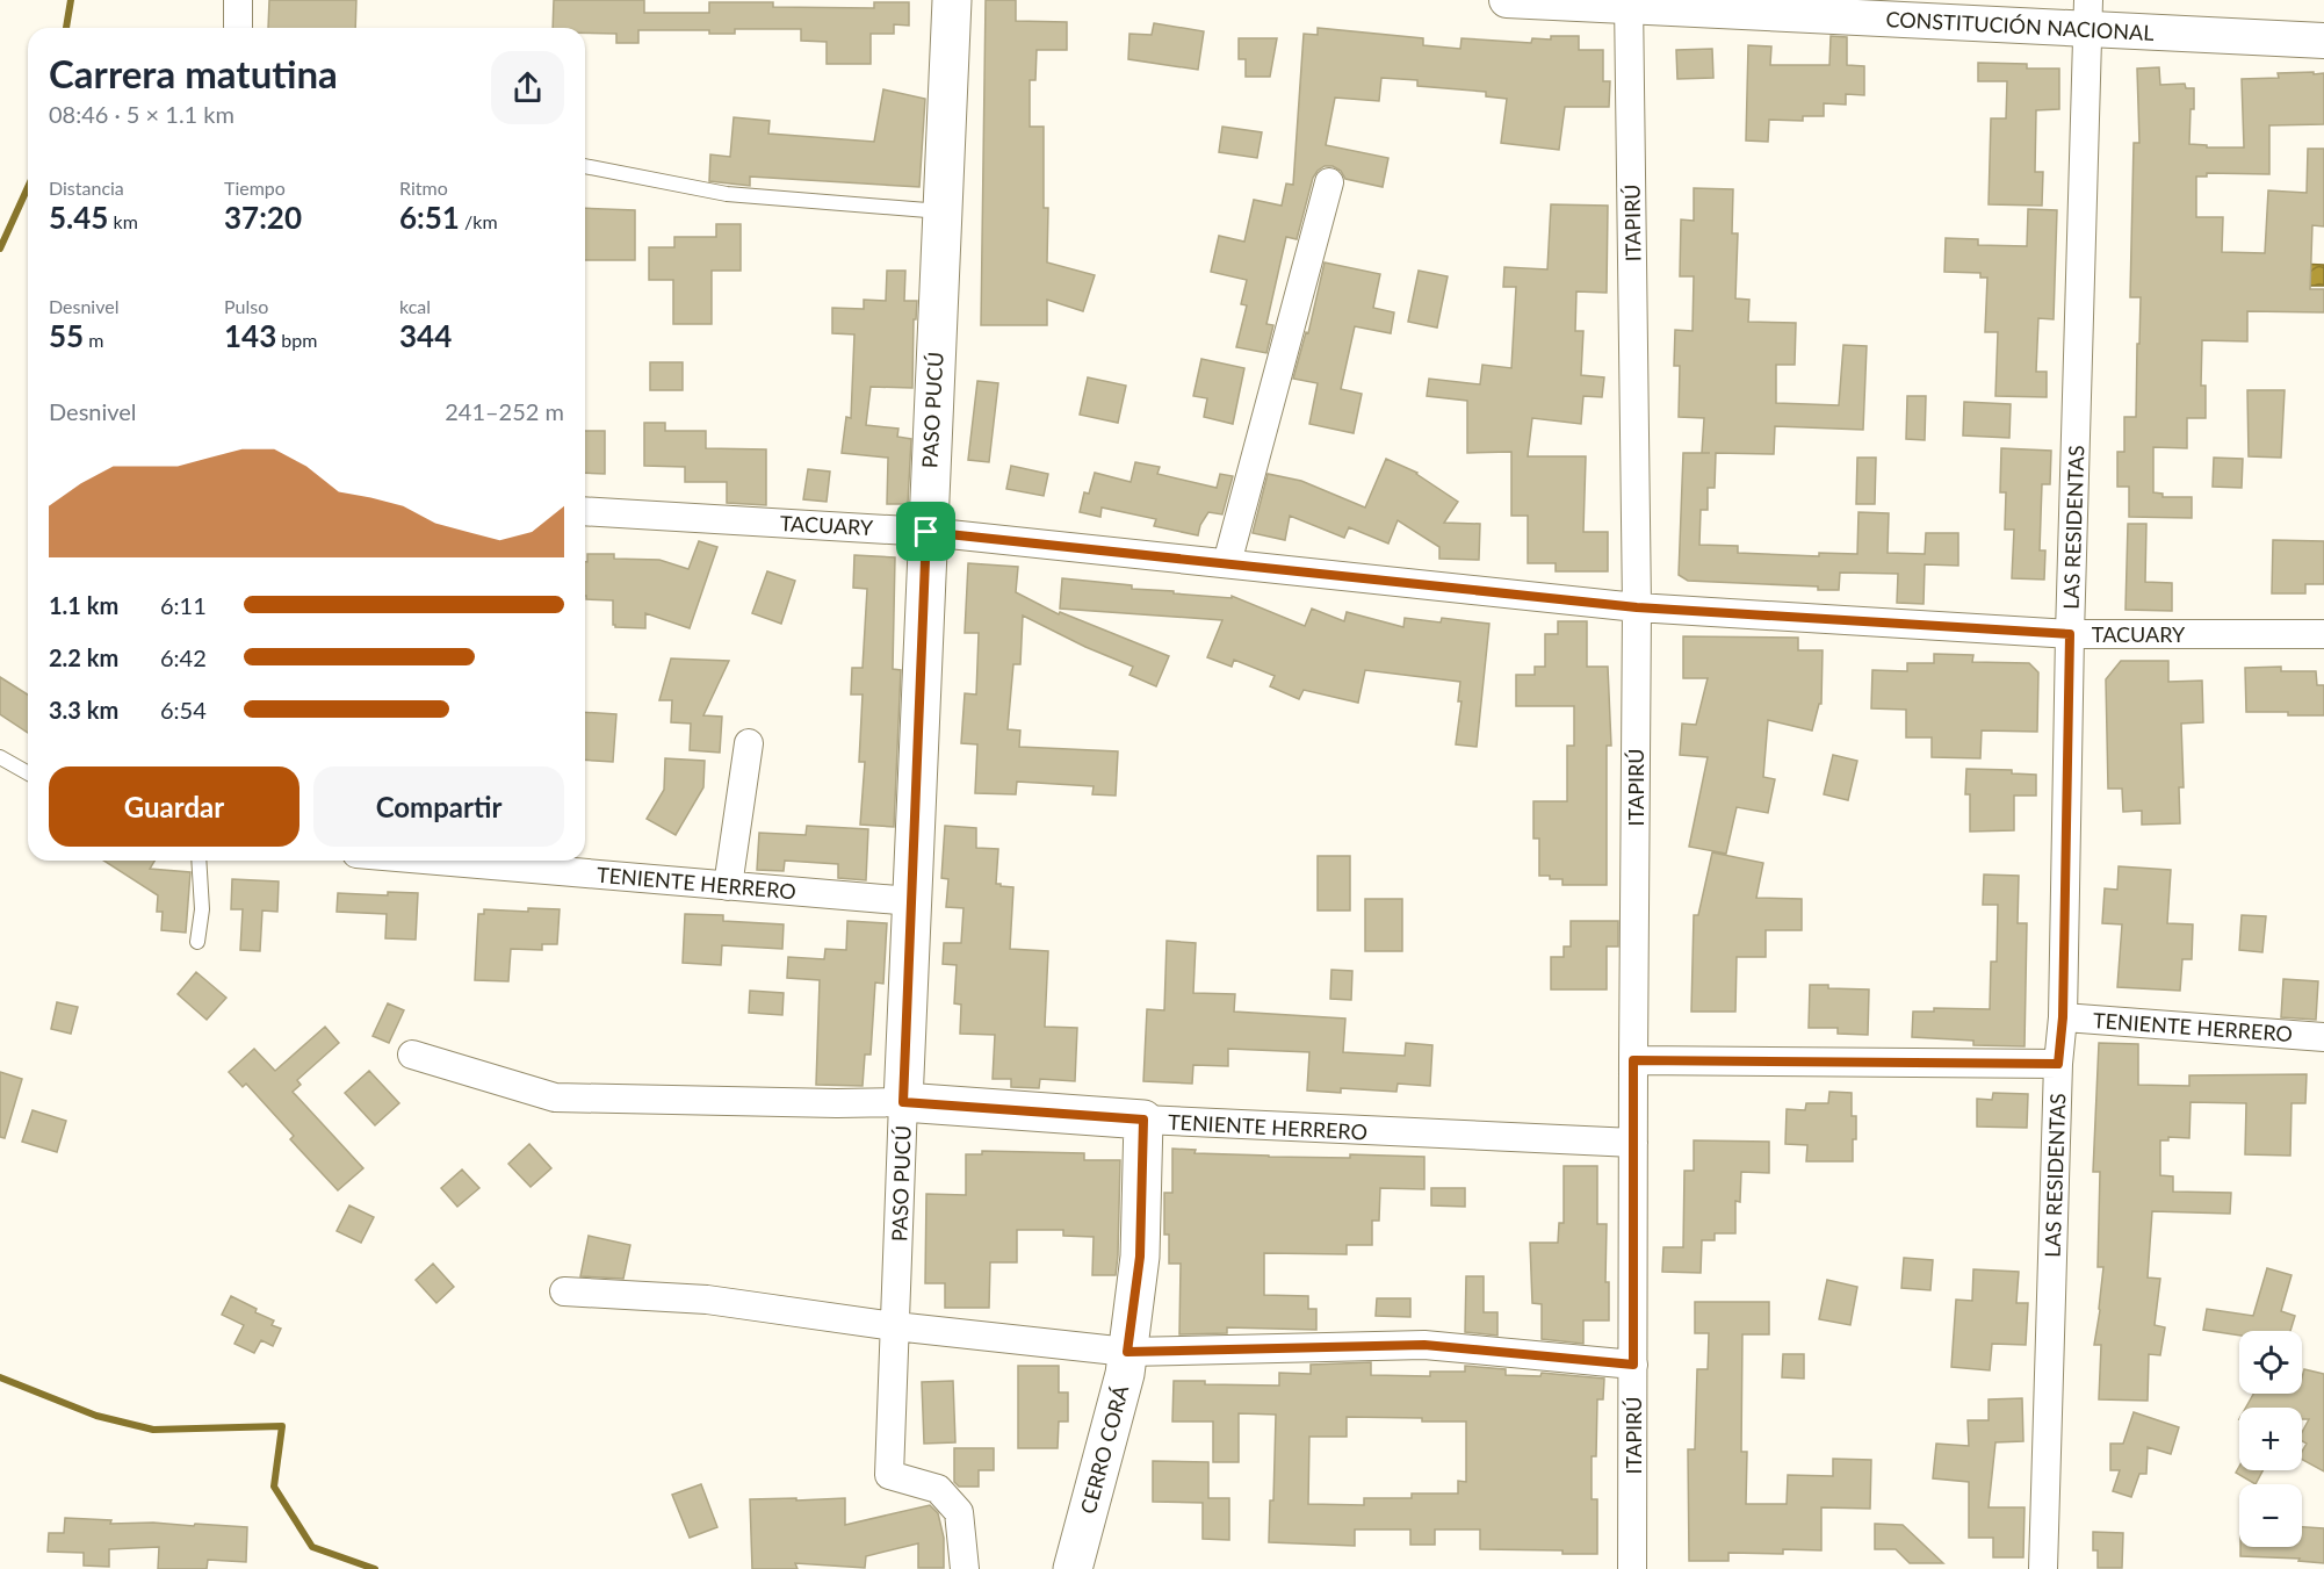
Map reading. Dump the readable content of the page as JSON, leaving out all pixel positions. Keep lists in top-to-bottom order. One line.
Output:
{"streets":{"main road":["PASO PUCÚ","TENIENTE HERRERO","CERRO CORÁ"],"street":["CONSTITUCIÓN NACIONAL","ITAPIRÚ","TACUARY","LAS RESIDENTAS"]},"crossings":[["CONSTITUCIÓN NACIONAL","ITAPIRÚ"],["CONSTITUCIÓN NACIONAL","LAS RESIDENTAS"],["ITAPIRÚ","TACUARY"],["ITAPIRÚ","TENIENTE HERRERO"],["PASO PUCÚ","TACUARY"],["PASO PUCÚ","TENIENTE HERRERO"],["TACUARY","LAS RESIDENTAS"],["LAS RESIDENTAS","TENIENTE HERRERO"],["TENIENTE HERRERO","CERRO CORÁ"]],"page":{"heading":["Carrera matutina","08:46 · 5 × 1.1 km"],"stats":[["Distancia","5.45 km"],["Tiempo","37:20"],["Ritmo","6:51 /km"],["Desnivel","55 m"],["Pulso","143 bpm"],["kcal","344"]],"chart":["Desnivel","241–252 m"],"list":[{"name":"1.1 km","note":"6:11"},{"name":"2.2 km","note":"6:42"},{"name":"3.3 km","note":"6:54"}],"buttons":["Guardar","Compartir"],"map_buttons":["+","−"]}}
